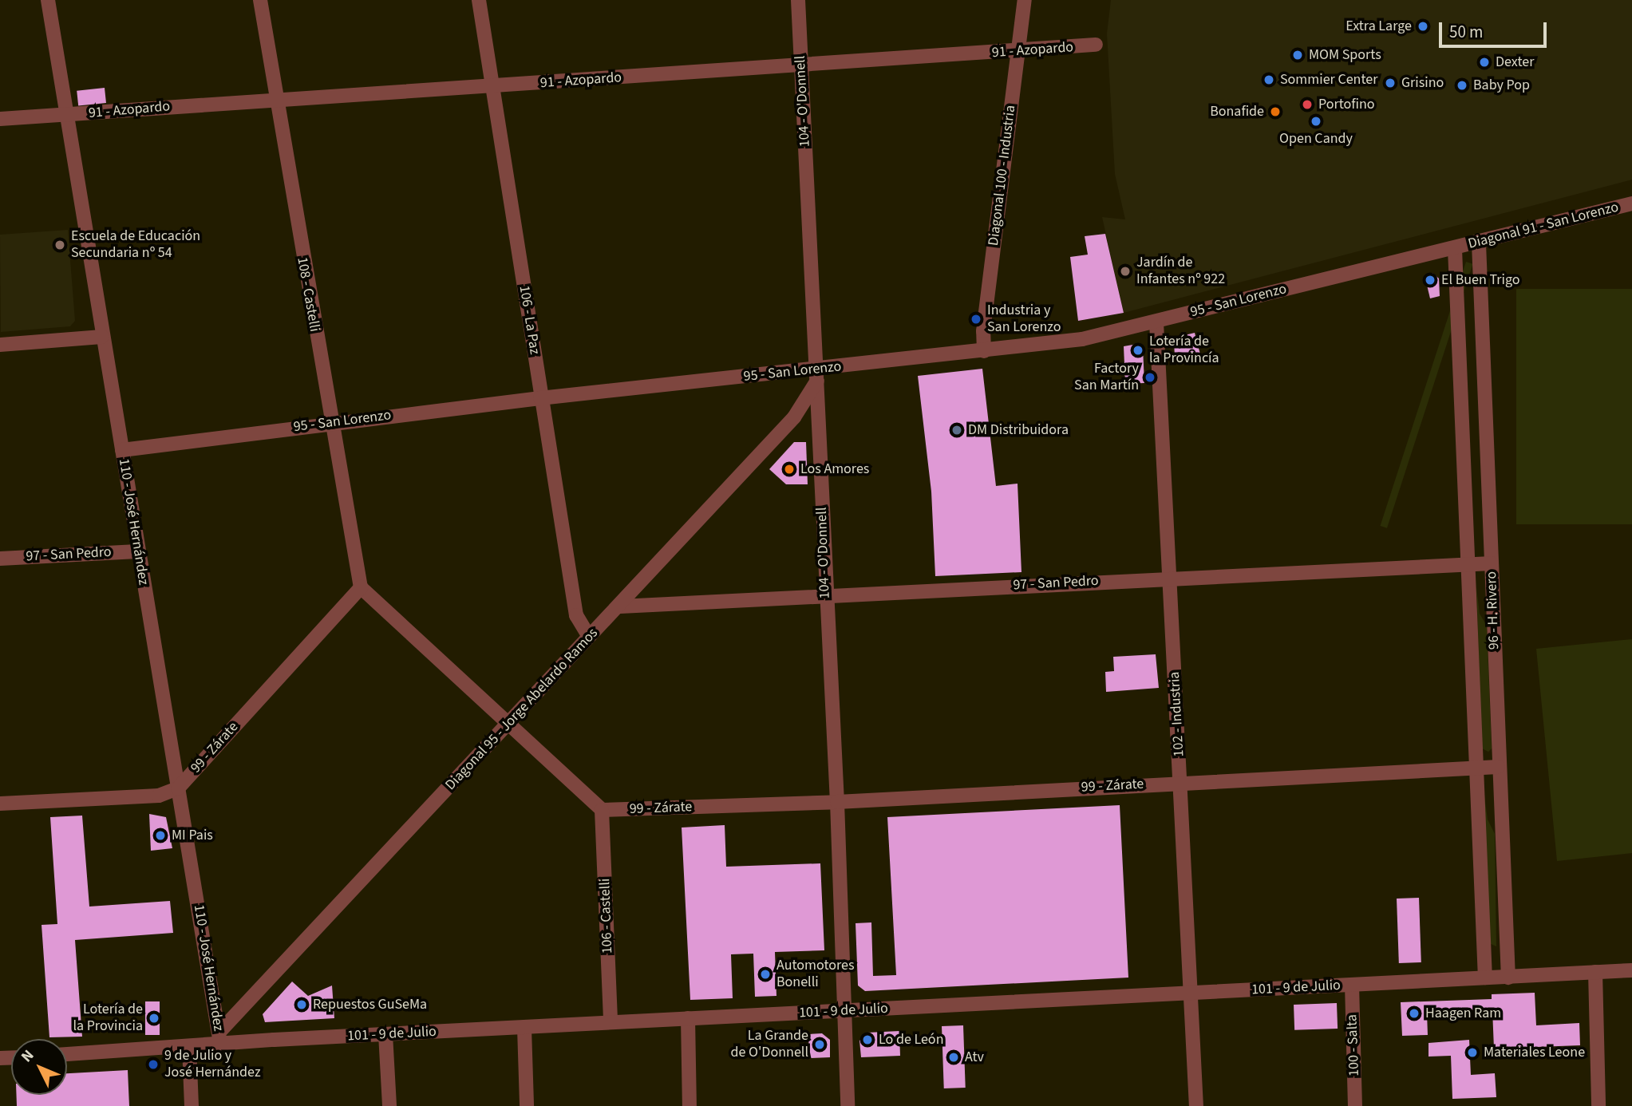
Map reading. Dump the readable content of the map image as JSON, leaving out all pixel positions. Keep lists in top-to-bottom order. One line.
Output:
{"streets":{"street":["91 - Azopardo","104 - O'Donnell","Diagonal 100 - Industria","Diagonal 91 - San Lorenzo","108 - Castelli","95 - San Lorenzo","106 - La Paz","110 - José Hernández","97 - San Pedro","96 - H. Rivero","Diagonal 95 - Jorge Abelardo Ramos","102 - Industria","99 - Zárate","106 - Castelli","101 - 9 de Julio","100 - Salta"]},"crossings":[["91 - Azopardo","104 - O'Donnell"],["91 - Azopardo","Diagonal 100 - Industria"],["91 - Azopardo","108 - Castelli"],["91 - Azopardo","106 - La Paz"],["91 - Azopardo","110 - José Hernández"],["104 - O'Donnell","95 - San Lorenzo"],["104 - O'Donnell","97 - San Pedro"],["104 - O'Donnell","Diagonal 95 - Jorge Abelardo Ramos"],["104 - O'Donnell","99 - Zárate"],["104 - O'Donnell","101 - 9 de Julio"],["Diagonal 100 - Industria","95 - San Lorenzo"],["Diagonal 91 - San Lorenzo","95 - San Lorenzo"],["Diagonal 91 - San Lorenzo","96 - H. Rivero"],["108 - Castelli","95 - San Lorenzo"],["108 - Castelli","99 - Zárate"],["95 - San Lorenzo","106 - La Paz"],["95 - San Lorenzo","110 - José Hernández"],["95 - San Lorenzo","96 - H. Rivero"],["95 - San Lorenzo","Diagonal 95 - Jorge Abelardo Ramos"],["95 - San Lorenzo","102 - Industria"],["106 - La Paz","Diagonal 95 - Jorge Abelardo Ramos"],["110 - José Hernández","97 - San Pedro"],["110 - José Hernández","Diagonal 95 - Jorge Abelardo Ramos"],["110 - José Hernández","99 - Zárate"],["110 - José Hernández","101 - 9 de Julio"],["97 - San Pedro","96 - H. Rivero"],["97 - San Pedro","Diagonal 95 - Jorge Abelardo Ramos"],["97 - San Pedro","102 - Industria"],["96 - H. Rivero","99 - Zárate"],["96 - H. Rivero","101 - 9 de Julio"],["Diagonal 95 - Jorge Abelardo Ramos","101 - 9 de Julio"],["102 - Industria","99 - Zárate"],["102 - Industria","101 - 9 de Julio"],["99 - Zárate","106 - Castelli"],["106 - Castelli","101 - 9 de Julio"],["101 - 9 de Julio","100 - Salta"]],"places":["Extra Large","MOM Sports","Dexter","Sommier Center","Grisino","Baby Pop","Portofino","Bonafide","Open Candy","Escuela de Educación Secundaria nº 54","Jardín de Infantes nº 922","El Buen Trigo","Industria y San Lorenzo","Lotería de la Provincía","Factory San Martín","DM Distribuidora","Los Amores","MI Pais","Automotores Bonelli","Repuestos GuSeMa","Haagen Ram","Lotería de la Provincia","Lo de León","La Grande de O'Donnell","Materiales Leone","Atv","9 de Julio y José Hernández"],"scale_bar":"50 m","north":"top left"}
